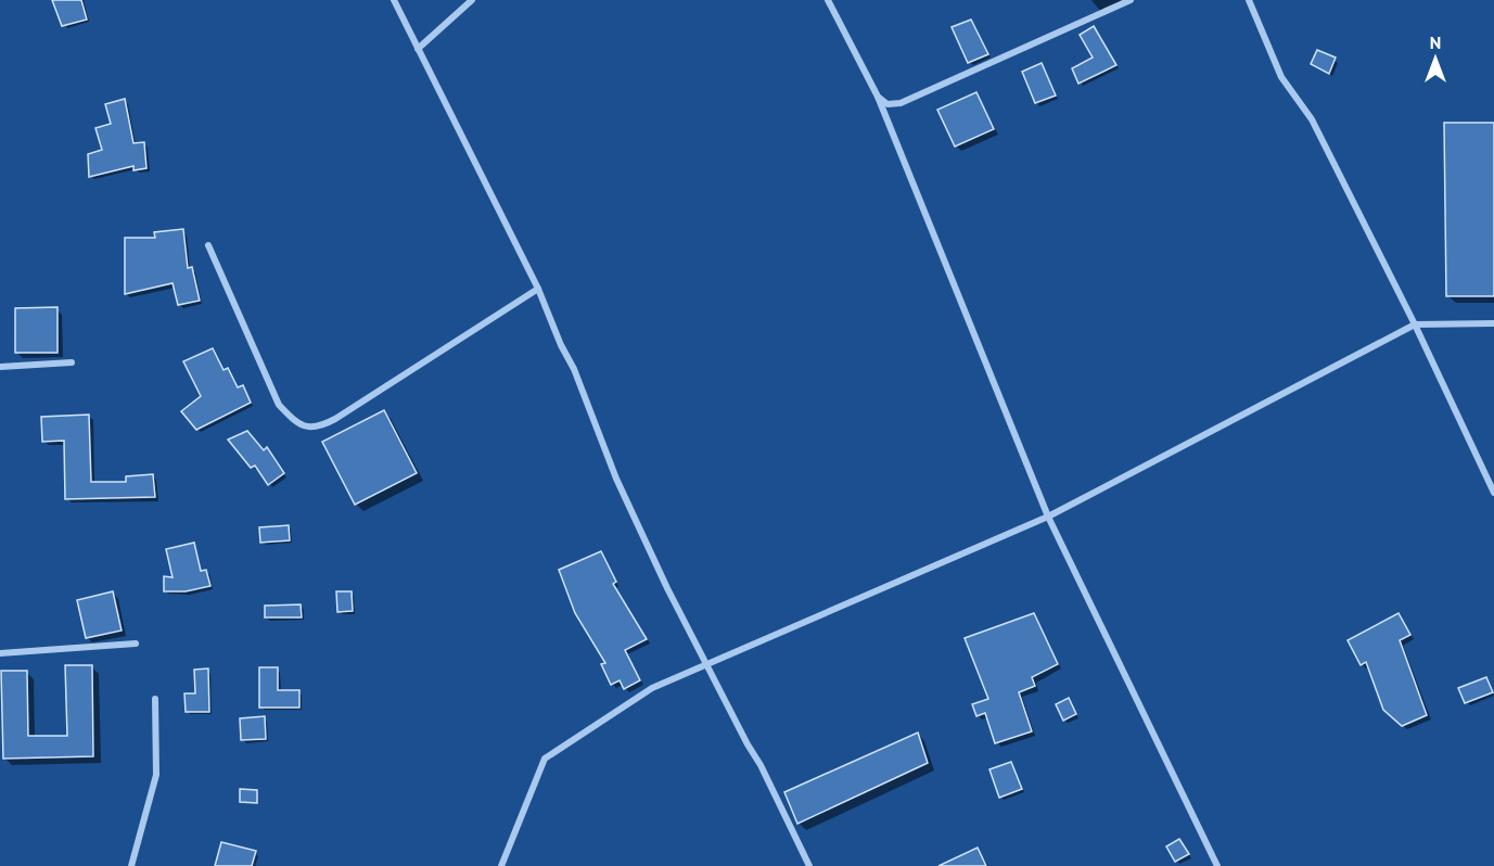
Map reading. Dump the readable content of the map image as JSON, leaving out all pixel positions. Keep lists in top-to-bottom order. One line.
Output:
{"north":"top"}
